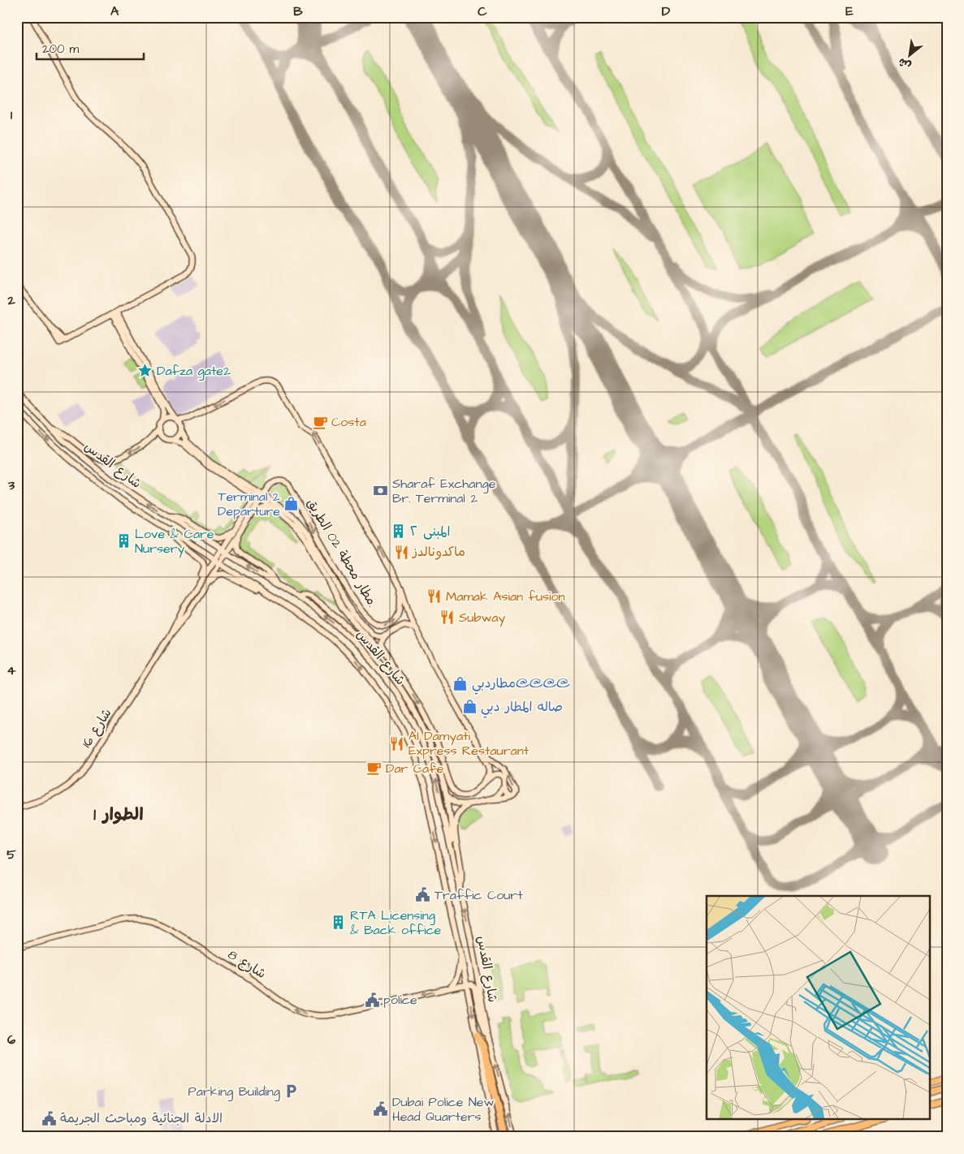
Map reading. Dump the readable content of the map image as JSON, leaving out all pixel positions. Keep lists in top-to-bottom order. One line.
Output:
{"streets":{"street":["شارع القدس","مطار محطة 02 الطريق.","شارع 16","شارع 8"]},"crossings":[["شارع القدس","مطار محطة 02 الطريق."],["شارع القدس","شارع 16"],["شارع القدس","شارع 8"],["مطار محطة 02 الطريق.","شارع 16"]],"one_way":["شارع 8"],"districts":["الطوار 1"],"places":{"place":["Dafza gate2"],"cafe":["Costa","Dar Cafe"],"bank":["Sharaf Exchange Br. Terminal 2"],"shop":["Terminal 2 Departure","مطاردبي@@@@","صاله المطار دبي"],"building":["المبنى ٢","Love & Care Nursery","RTA Licensing & Back office"],"restaurant":["ماكدونالدز","Mamak Asian fusion","Subway","Al Damyati Express Restaurant"],"public building":["Traffic Court","police","Dubai Police New Head Quarters","الادلة الجنائية ومباحث الجريمة"],"parking":["Parking Building"]},"scale_bar":"200 m","north":"bottom left","grid":{"columns":["A","B","C","D","E"],"rows":["1","2","3","4","5","6"]}}
